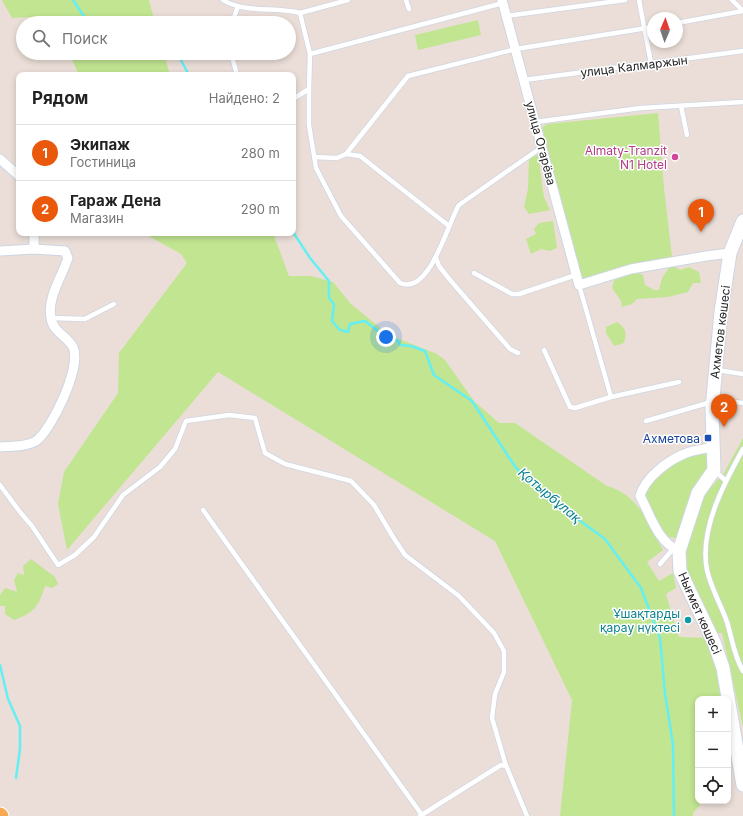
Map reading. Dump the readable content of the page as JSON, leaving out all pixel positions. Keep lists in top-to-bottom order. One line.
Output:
{"streets":{"main road":["Ахметов көшесі","Нығмет көшесі"],"street":["улица Огарёва"],"lane":["улица Калмаржын"]},"crossings":[["улица Калмаржын","улица Огарёва"]],"water":["Қотырбұлақ"],"places":{"other":["Almaty-Tranzit N1 Hotel","Ұшақтарды қарау нүктесі"],"transit":["Ахметова"]},"north":"top","page":{"search":"Поиск","heading":["Рядом","Найдено: 2"],"list":[{"mark":"1","name":"Экипаж","note":"Гостиница","value":"280 m"},{"mark":"2","name":"Гараж Дена","note":"Магазин","value":"290 m"}],"pins":["1","2"],"map_buttons":["+","−"]}}
